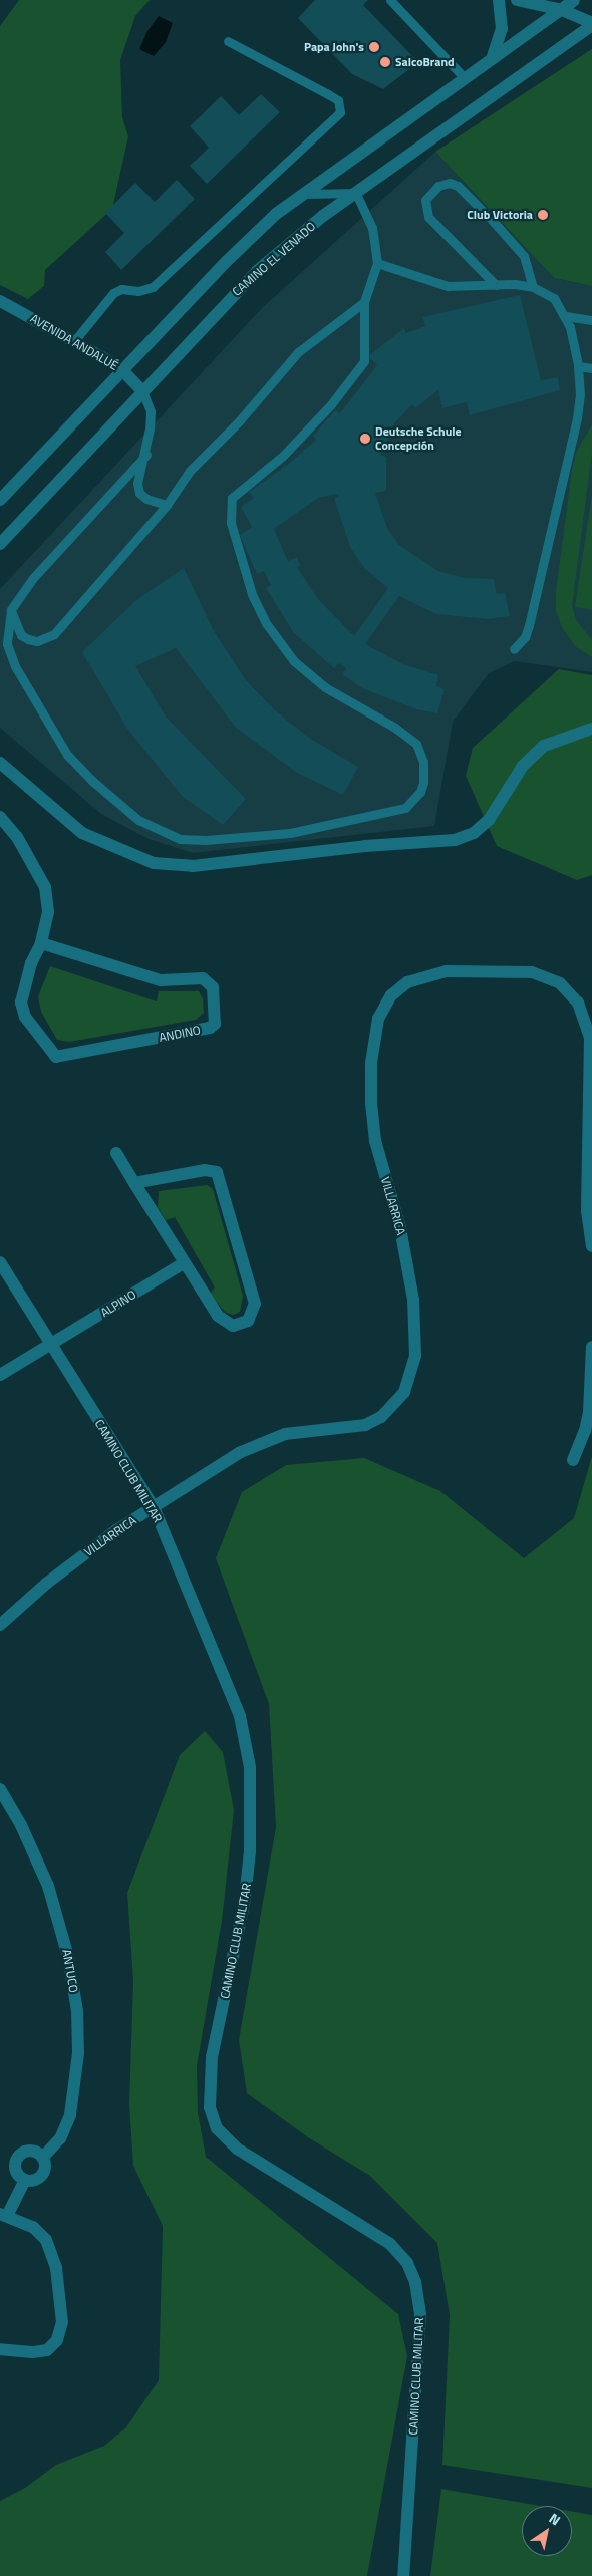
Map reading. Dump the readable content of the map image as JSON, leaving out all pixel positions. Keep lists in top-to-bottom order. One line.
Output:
{"streets":{"street":["CAMINO EL VENADO","AVENIDA ANDALUÉ","ANDINO","VILLARRICA","ALPINO","CAMINO CLUB MILITAR","ANTUCO"]},"crossings":[["CAMINO EL VENADO","AVENIDA ANDALUÉ"],["VILLARRICA","CAMINO CLUB MILITAR"],["ALPINO","CAMINO CLUB MILITAR"]],"places":["Papa John's","SalcoBrand","Club Victoria","Deutsche Schule Concepción"],"north":"top right"}
